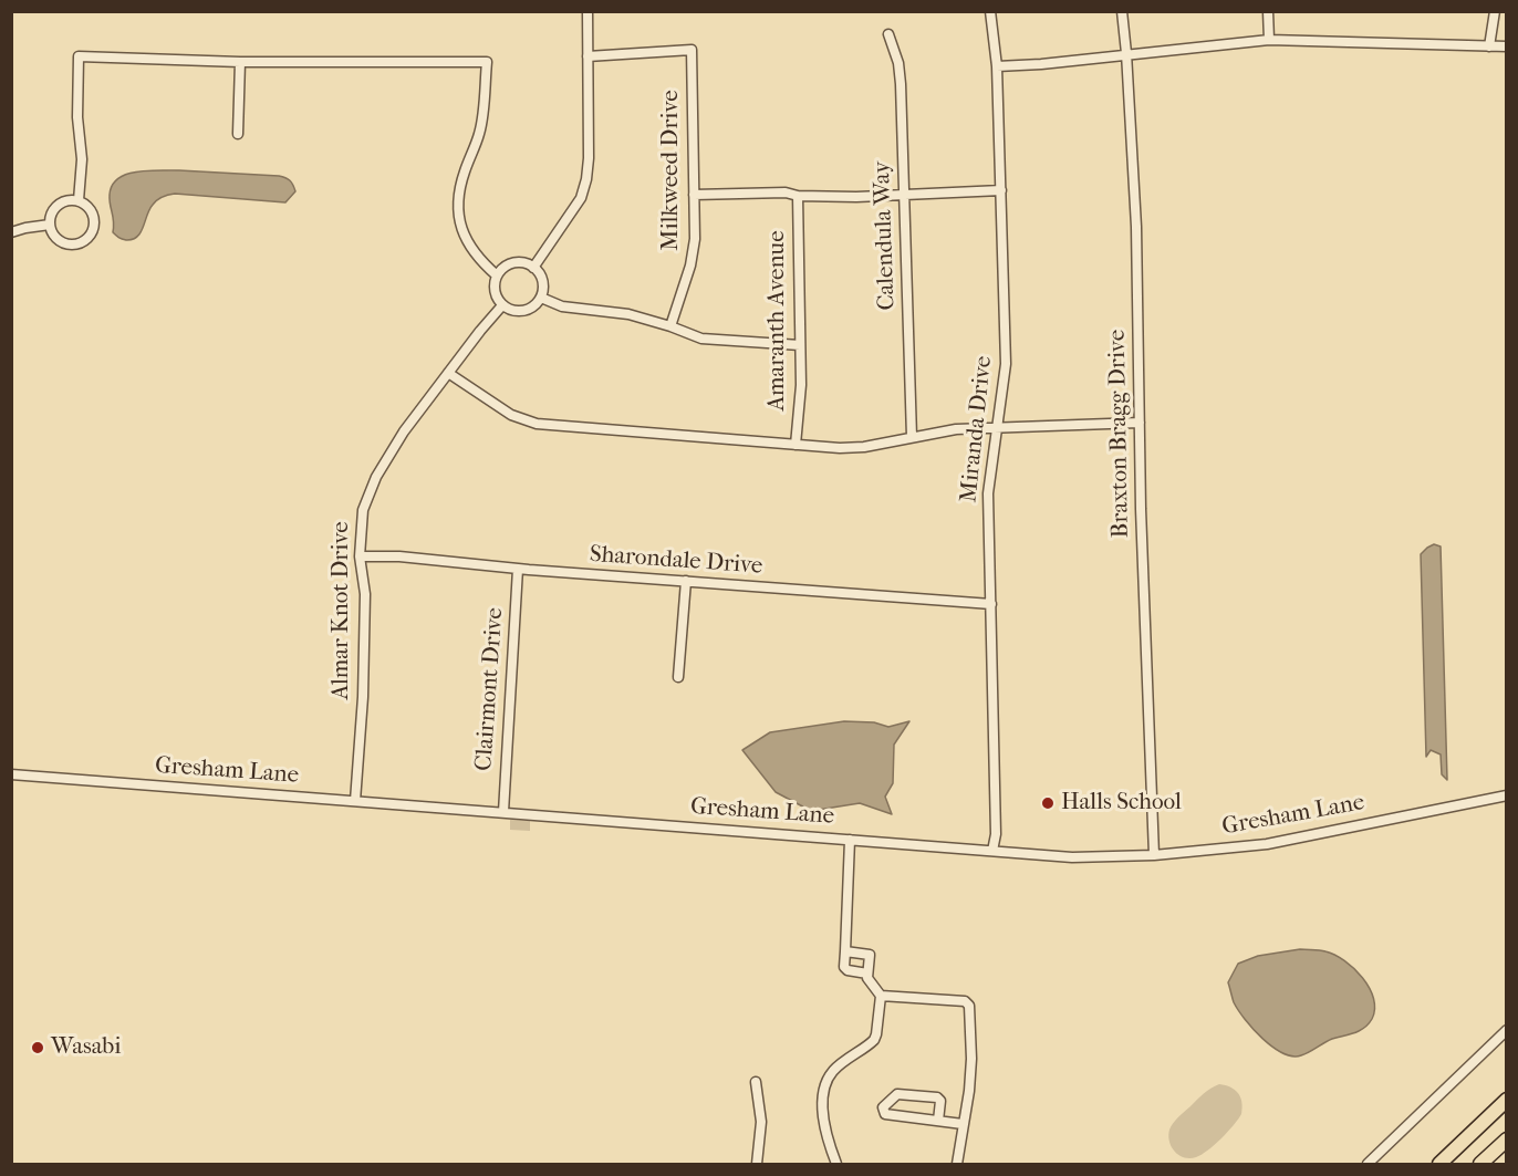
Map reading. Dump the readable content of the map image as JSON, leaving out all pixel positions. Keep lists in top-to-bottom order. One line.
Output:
{"streets":{"street":["Milkweed Drive","Calendula Way","Amaranth Avenue","Miranda Drive","Braxton Bragg Drive","Sharondale Drive","Almar Knot Drive","Clairmont Drive","Gresham Lane"]},"crossings":[["Miranda Drive","Sharondale Drive"],["Miranda Drive","Gresham Lane"],["Braxton Bragg Drive","Gresham Lane"],["Sharondale Drive","Almar Knot Drive"],["Sharondale Drive","Clairmont Drive"],["Almar Knot Drive","Gresham Lane"],["Clairmont Drive","Gresham Lane"]],"places":["Halls School","Wasabi"]}
